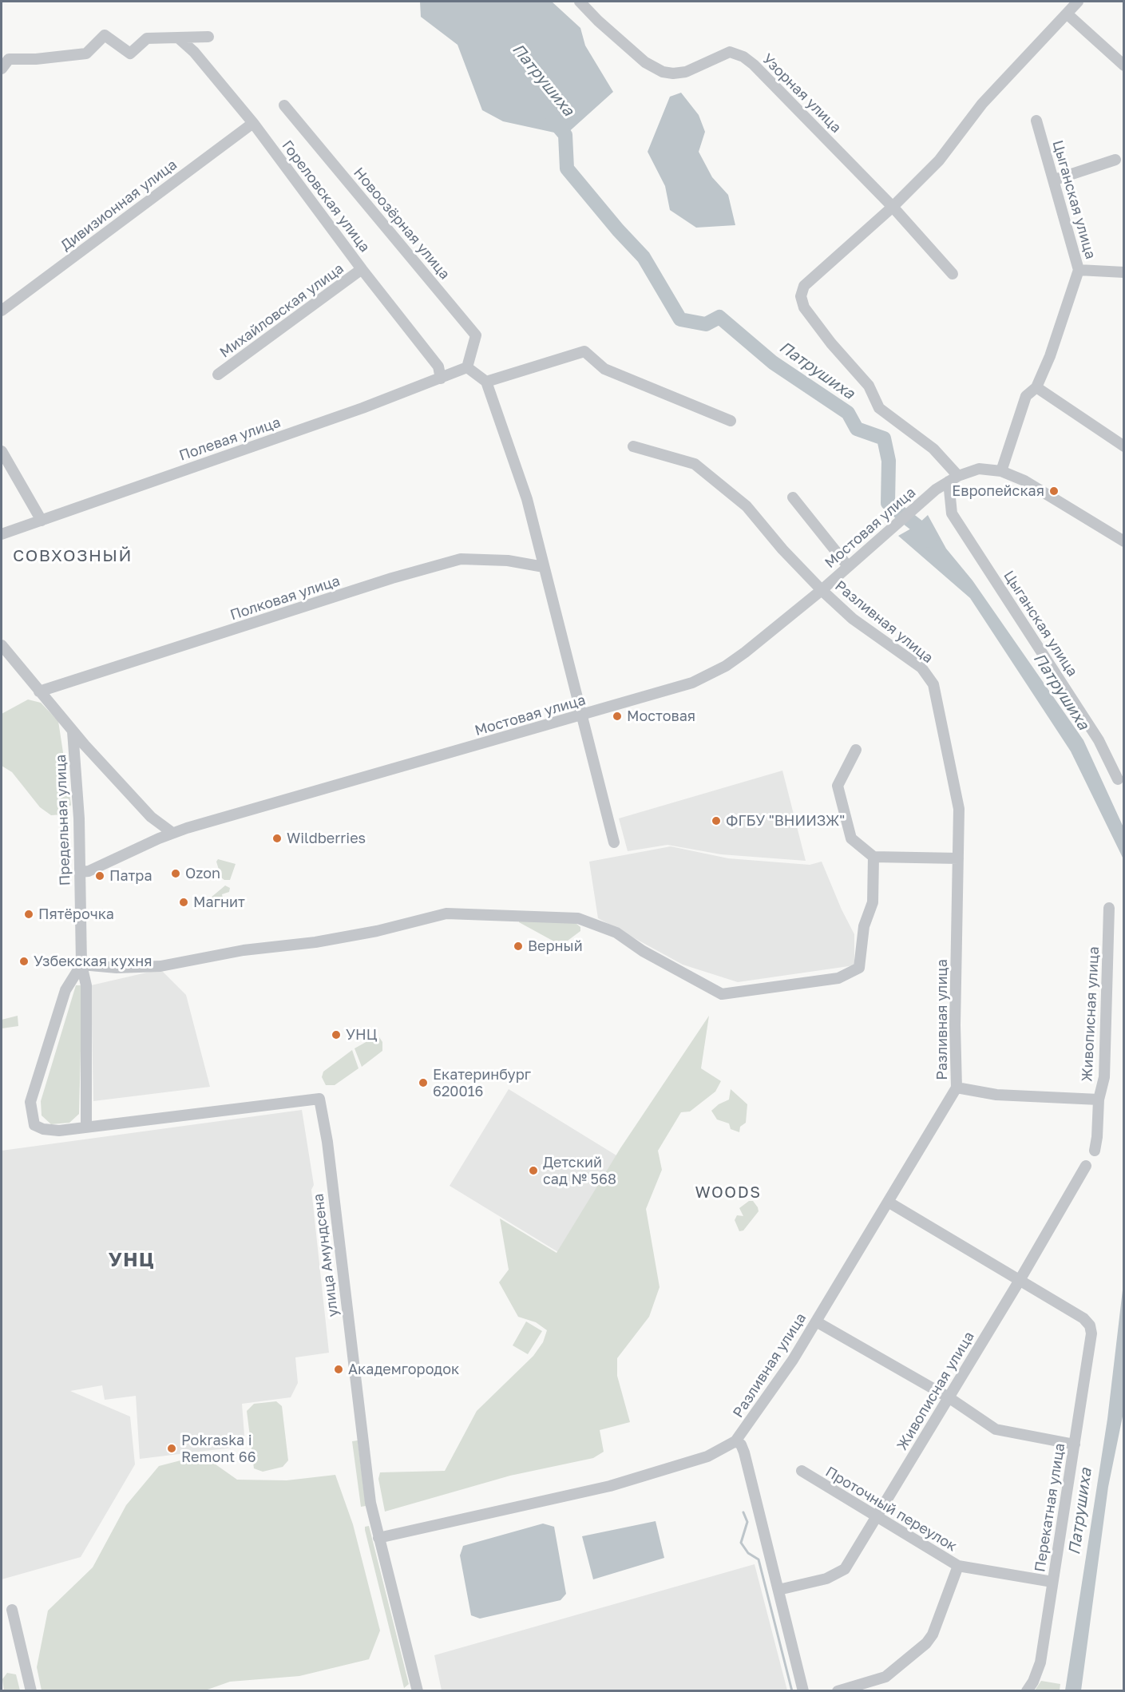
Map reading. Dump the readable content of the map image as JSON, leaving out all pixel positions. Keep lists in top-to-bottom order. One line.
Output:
{"streets":{"street":["Узорная улица","Гореловская улица","Цыганская улица","Дивизионная улица","Новоозёрная улица","Михайловская улица","Полевая улица","Мостовая улица","Полковая улица","Разливная улица","Предельная улица","Живописная улица","улица Амундсена","Перекатная улица","Проточный переулок"]},"crossings":[["Гореловская улица","Дивизионная улица"],["Гореловская улица","Михайловская улица"],["Гореловская улица","Полевая улица"],["Цыганская улица","Мостовая улица"],["Новоозёрная улица","Полевая улица"],["Мостовая улица","Разливная улица"],["Мостовая улица","Предельная улица"],["Полковая улица","Предельная улица"],["Разливная улица","улица Амундсена"],["Предельная улица","улица Амундсена"],["Живописная улица","Перекатная улица"],["Живописная улица","Проточный переулок"],["Перекатная улица","Проточный переулок"]],"districts":["СОВХОЗНЫЙ","WOODS","УНЦ"],"water":["Патрушиха"],"places":["Европейская","Мостовая","ФГБУ \"ВНИИЗЖ\"","Wildberries","Ozon","Патра","Магнит","Пятёрочка","Верный","Узбекская кухня","УНЦ","Екатеринбург 620016","Детский сад № 568","Академгородок","Pokraska i Remont 66"]}
